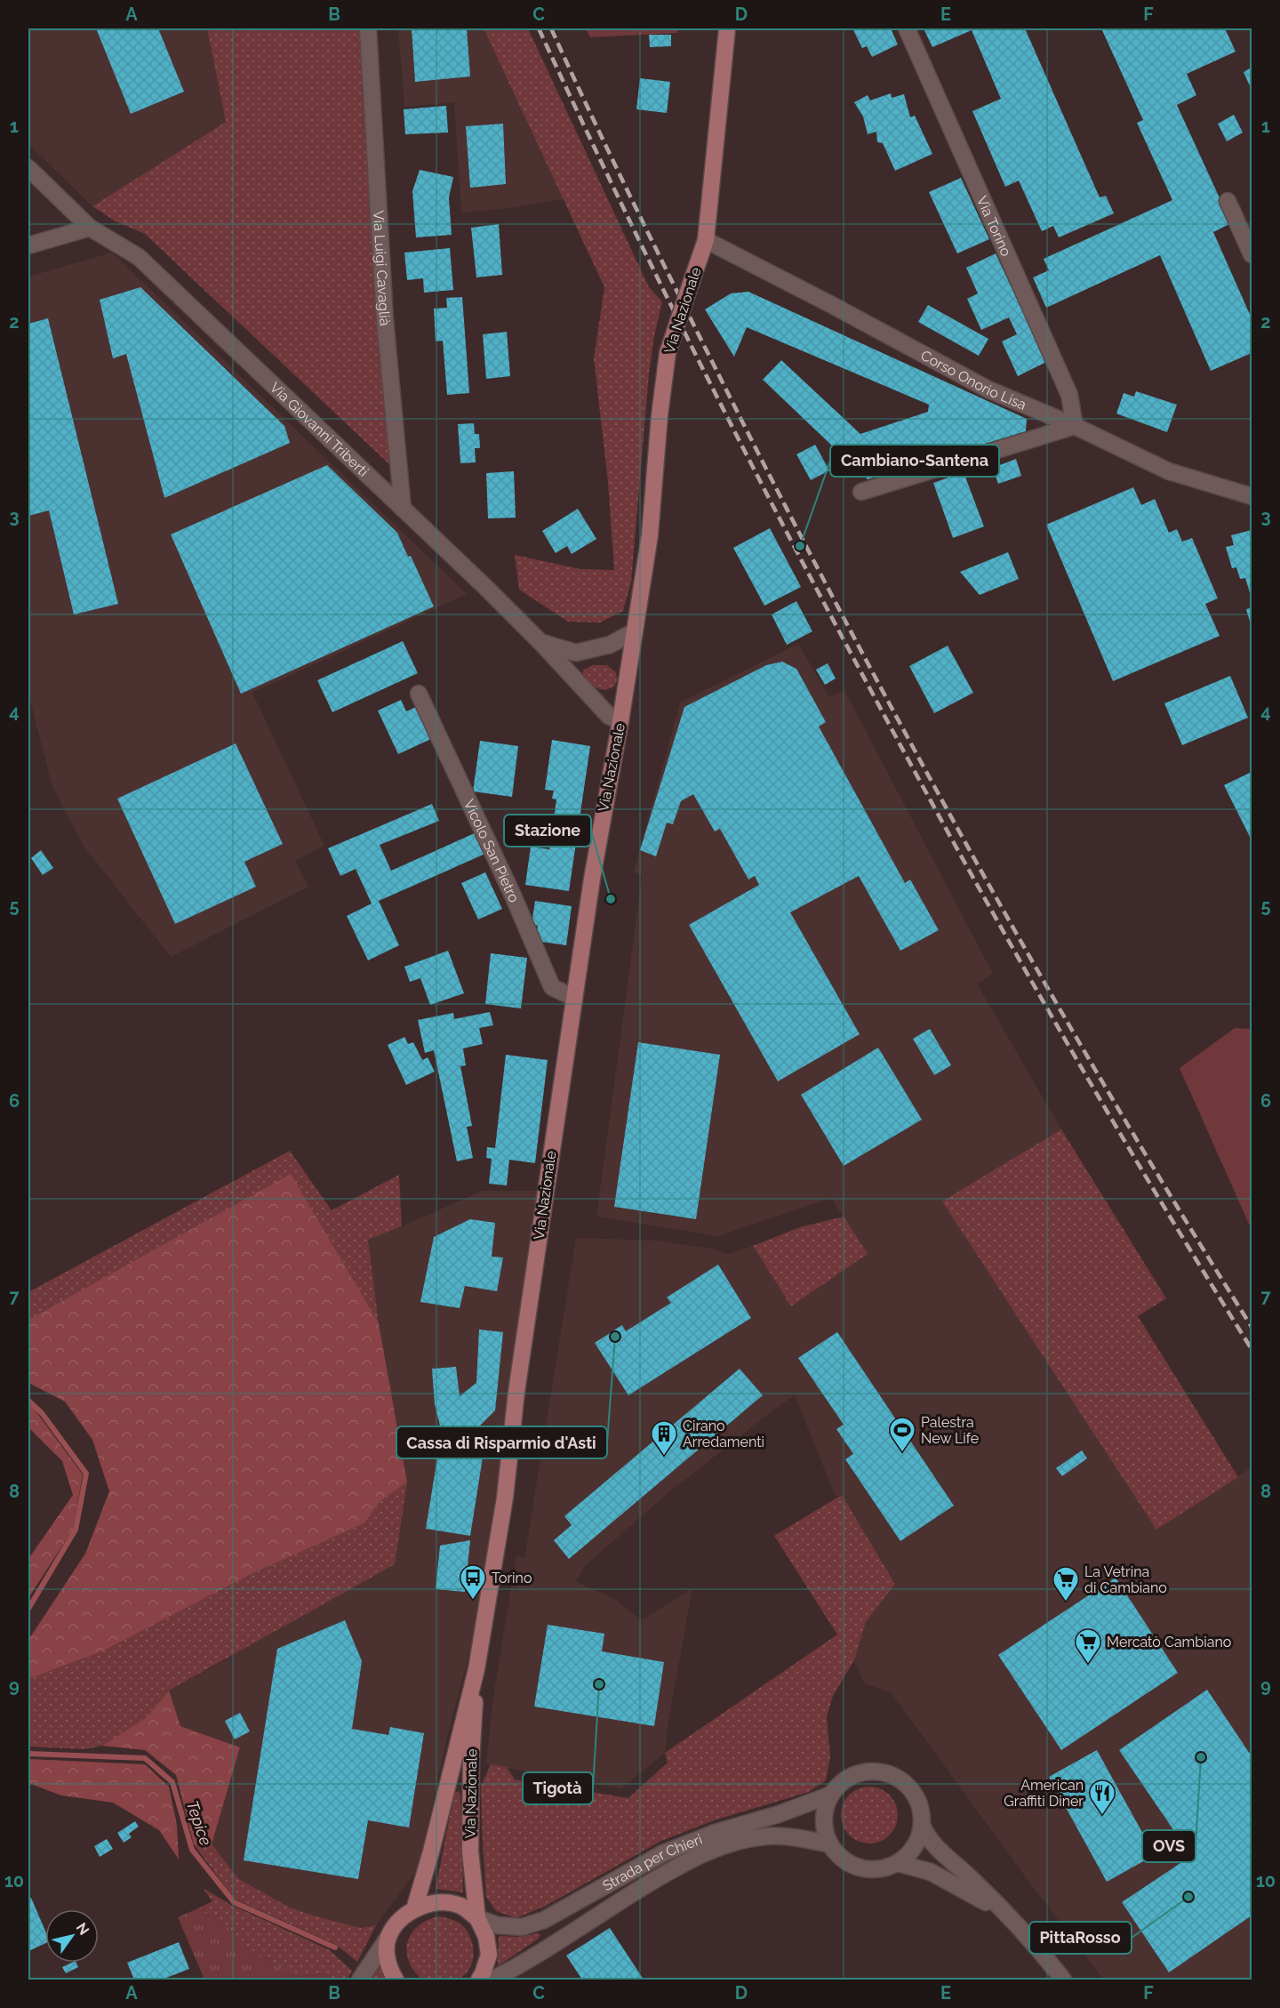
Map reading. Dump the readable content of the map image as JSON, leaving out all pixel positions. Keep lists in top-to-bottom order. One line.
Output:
{"streets":{"main road":["Via Nazionale"],"street":["Via Torino","Via Luigi Cavaglià","Corso Onorio Lisa","Via Giovanni Triberti","Vicolo San Pietro","Strada per Chieri"]},"crossings":[["Via Torino","Corso Onorio Lisa"],["Via Luigi Cavaglià","Via Giovanni Triberti"],["Via Nazionale","Corso Onorio Lisa"],["Via Nazionale","Via Giovanni Triberti"],["Via Nazionale","Vicolo San Pietro"],["Via Nazionale","Strada per Chieri"]],"water":["Tepice"],"places":{"other":["Cambiano-Santena","Stazione","Cassa di Risparmio d'Asti","Tigotà","OVS","PittaRosso"],"sports":["Palestra New Life"],"building":["Cirano Arredamenti"],"bus stop":["Torino"],"supermarket":["La Vetrina di Cambiano","Mercatò Cambiano"],"restaurant":["American Graffiti Diner"]},"north":"top right","grid":{"columns":["A","B","C","D","E","F"],"rows":["1","2","3","4","5","6","7","8","9","10"]}}
